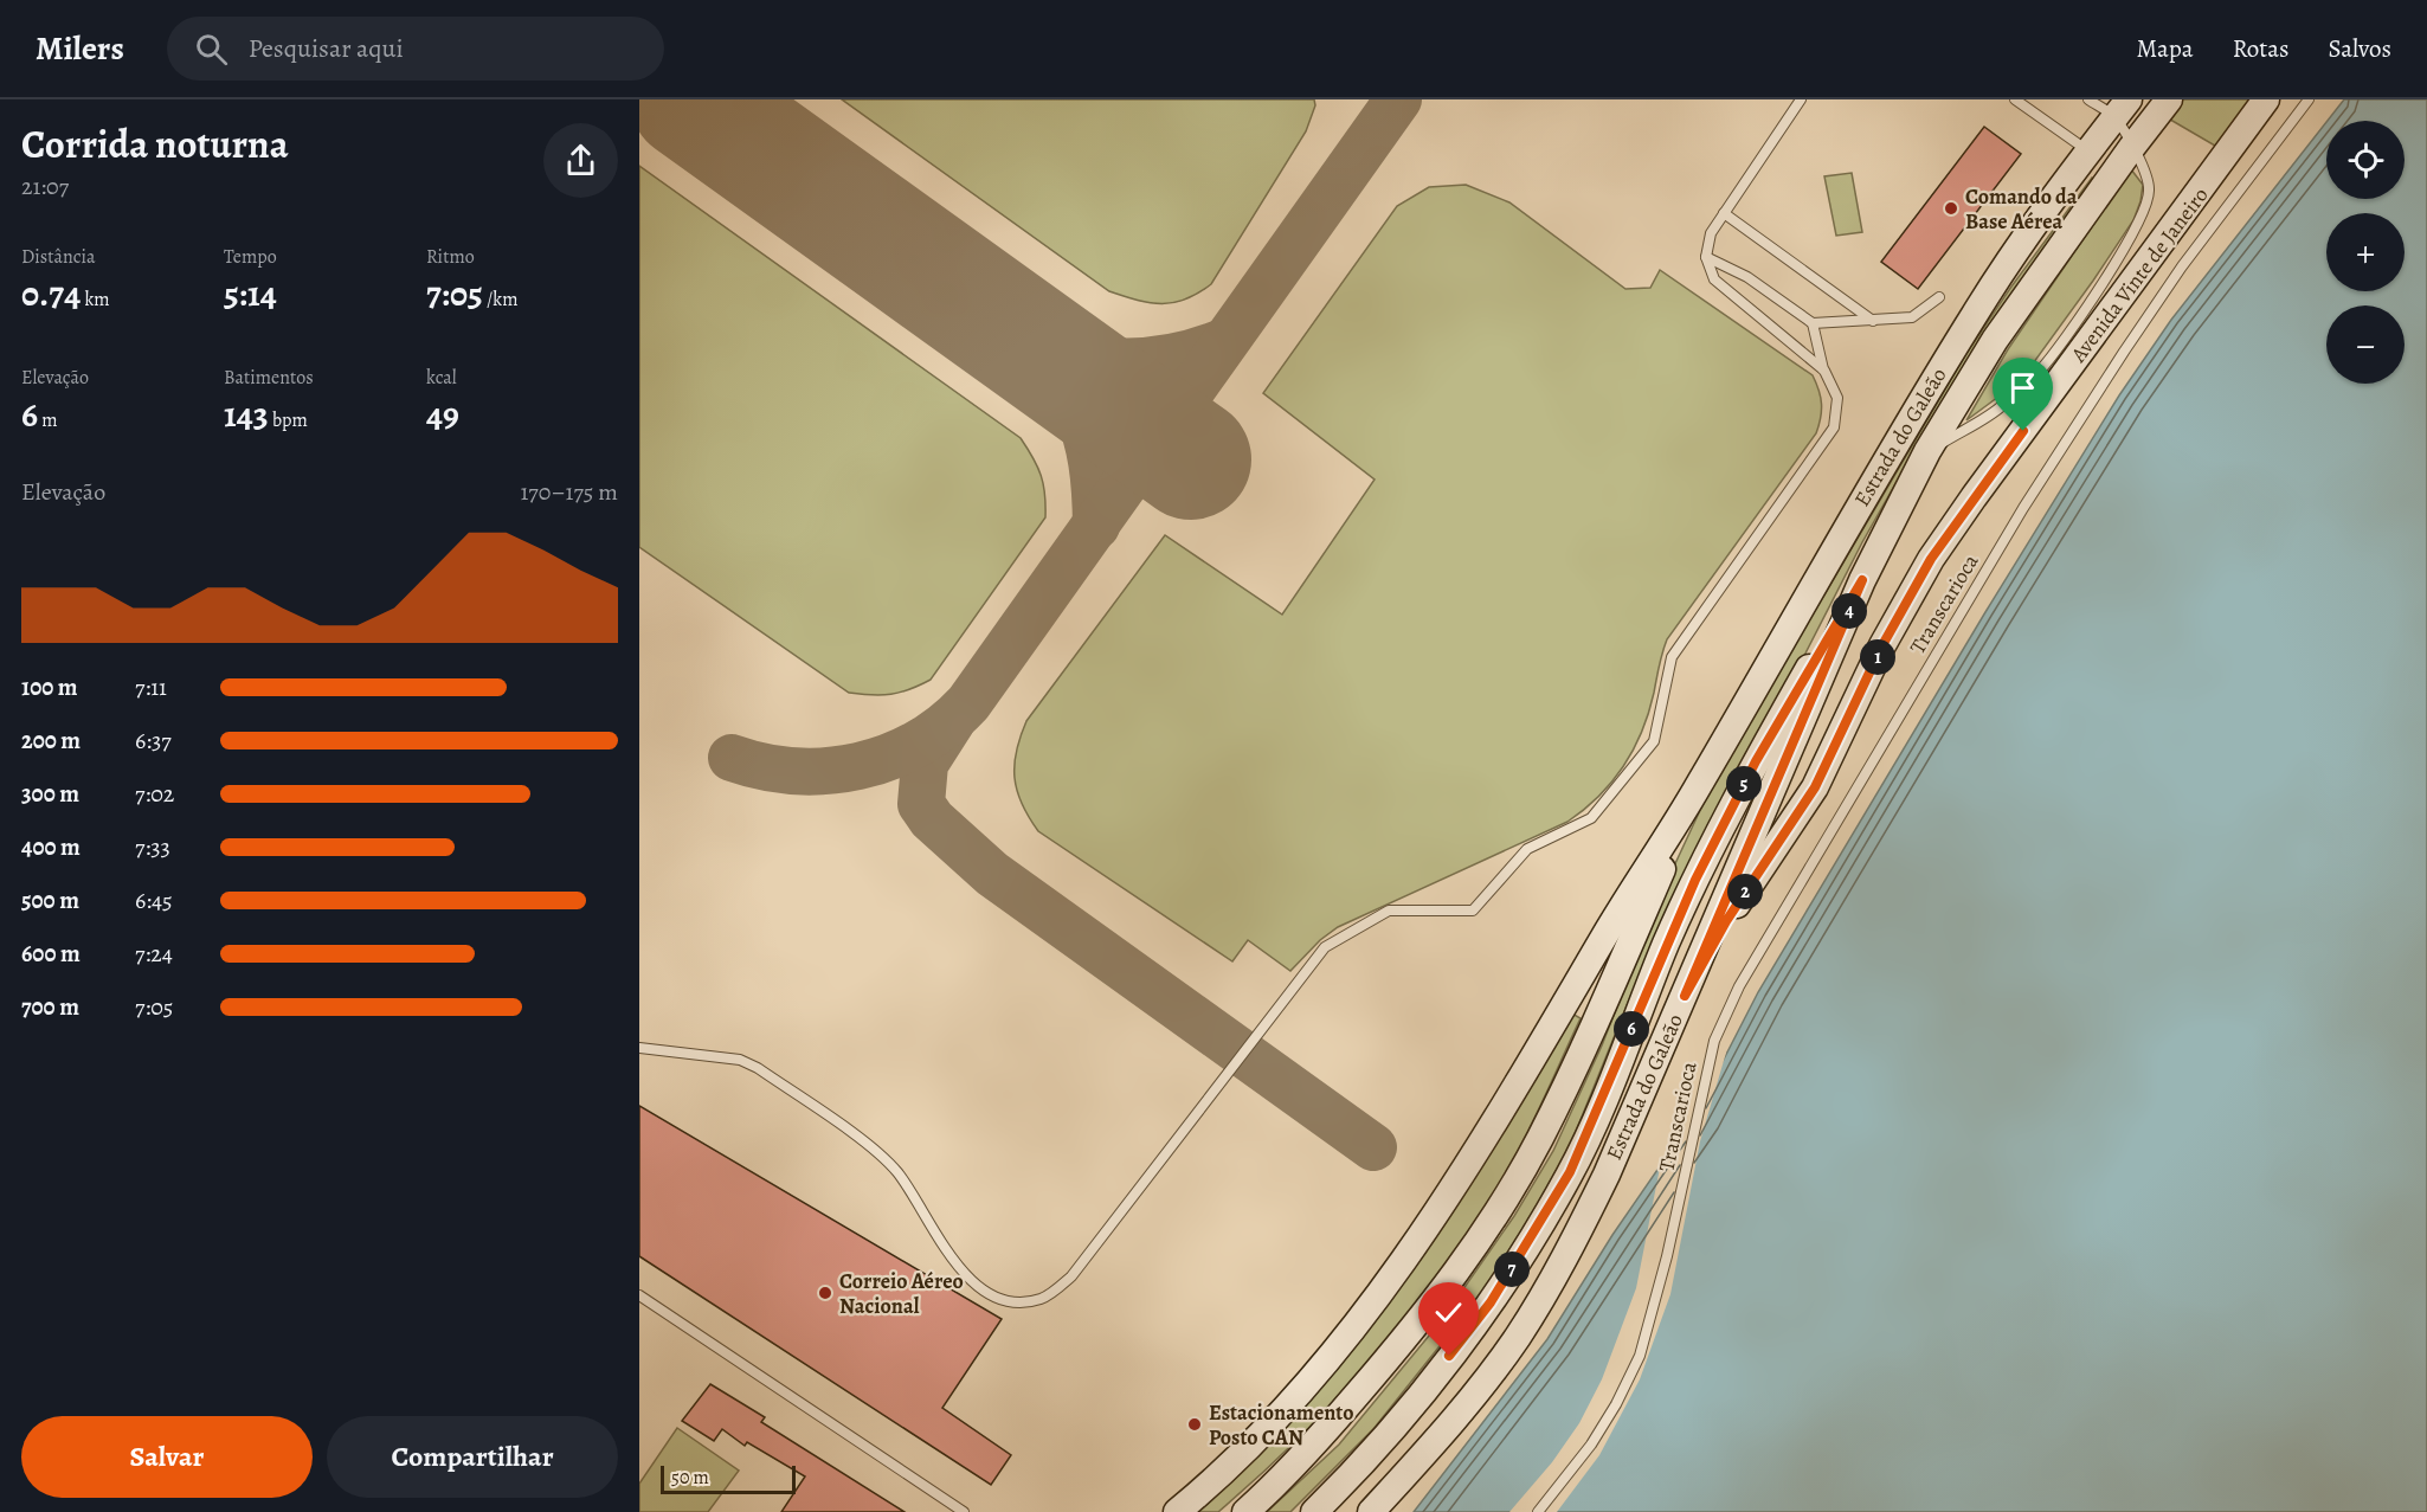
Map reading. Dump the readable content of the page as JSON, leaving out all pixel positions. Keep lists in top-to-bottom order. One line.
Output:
{"streets":{"main road":["Avenida Vinte de Janeiro","Estrada do Galeão"],"lane":["Transcarioca"]},"crossings":[["Avenida Vinte de Janeiro","Estrada do Galeão"]],"places":["Comando da Base Aérea","Correio Aéreo Nacional","Estacionamento Posto CAN"],"scale_bar":"50 m","page":{"header":"Milers","search":"Pesquisar aqui","nav":["Mapa","Rotas","Salvos"],"heading":["Corrida noturna","21:07"],"map_buttons":["+","−"],"stats":[["Distância","0.74 km"],["Tempo","5:14"],["Ritmo","7:05 /km"],["Elevação","6 m"],["Batimentos","143 bpm"],["kcal","49"]],"chart":["Elevação","170–175 m"],"pins":["4","1","5","2","6","7"],"list":[{"name":"100 m","note":"7:11"},{"name":"200 m","note":"6:37"},{"name":"300 m","note":"7:02"},{"name":"400 m","note":"7:33"},{"name":"500 m","note":"6:45"},{"name":"600 m","note":"7:24"},{"name":"700 m","note":"7:05"}],"buttons":["Salvar","Compartilhar"],"scale":"50 m"}}
